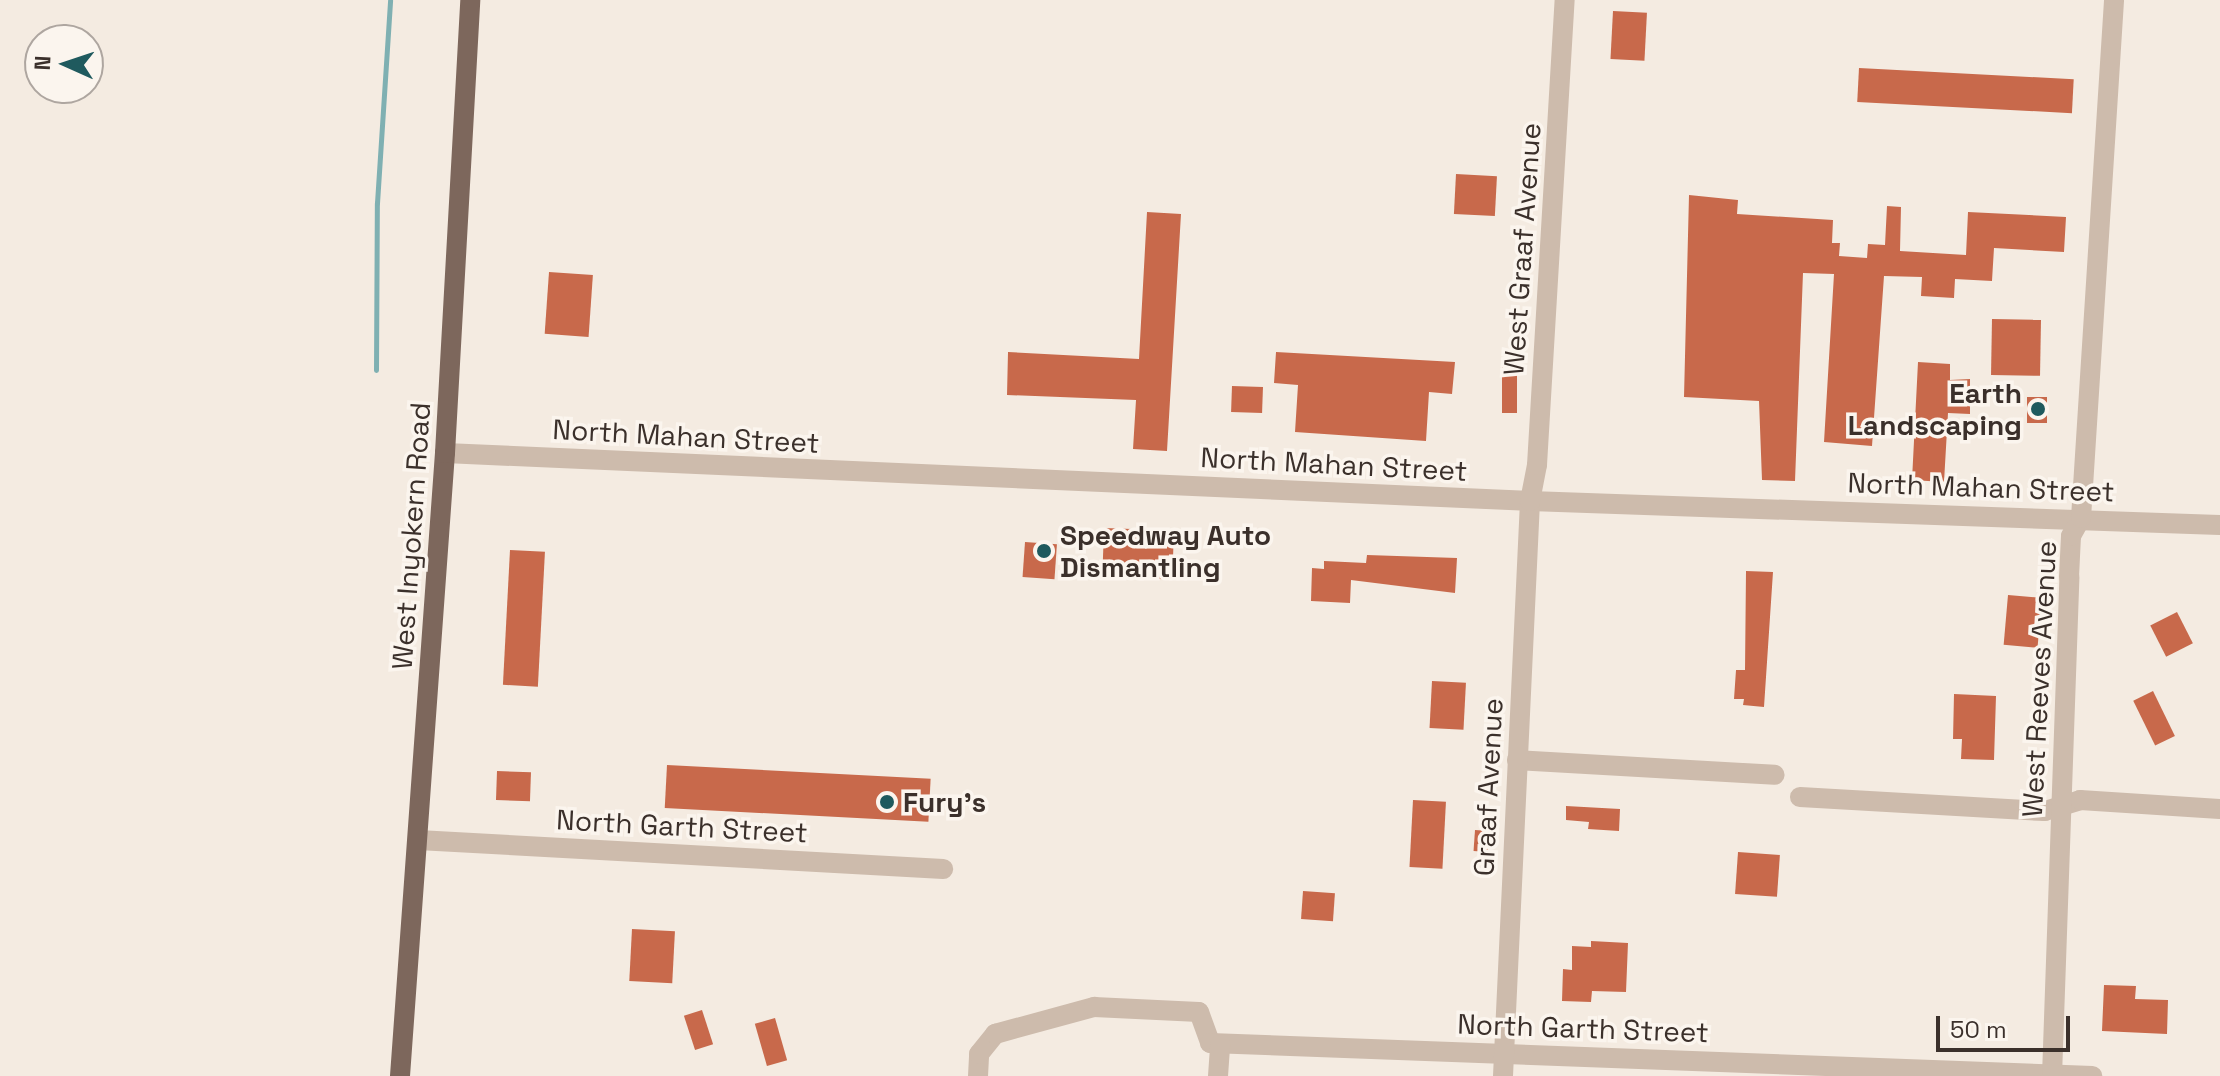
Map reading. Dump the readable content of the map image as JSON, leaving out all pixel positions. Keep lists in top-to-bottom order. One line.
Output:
{"streets":{"main road":["West Inyokern Road"],"street":["West Graaf Avenue","North Mahan Street","West Reeves Avenue","Graaf Avenue","North Garth Street"]},"crossings":[["West Graaf Avenue","North Mahan Street"],["West Graaf Avenue","Graaf Avenue"],["North Mahan Street","West Inyokern Road"],["North Mahan Street","West Reeves Avenue"],["North Mahan Street","Graaf Avenue"],["West Inyokern Road","North Garth Street"],["West Reeves Avenue","North Garth Street"],["Graaf Avenue","North Garth Street"]],"places":["Earth Landscaping","Speedway Auto Dismantling","Fury's"],"scale_bar":"50 m","north":"left"}
